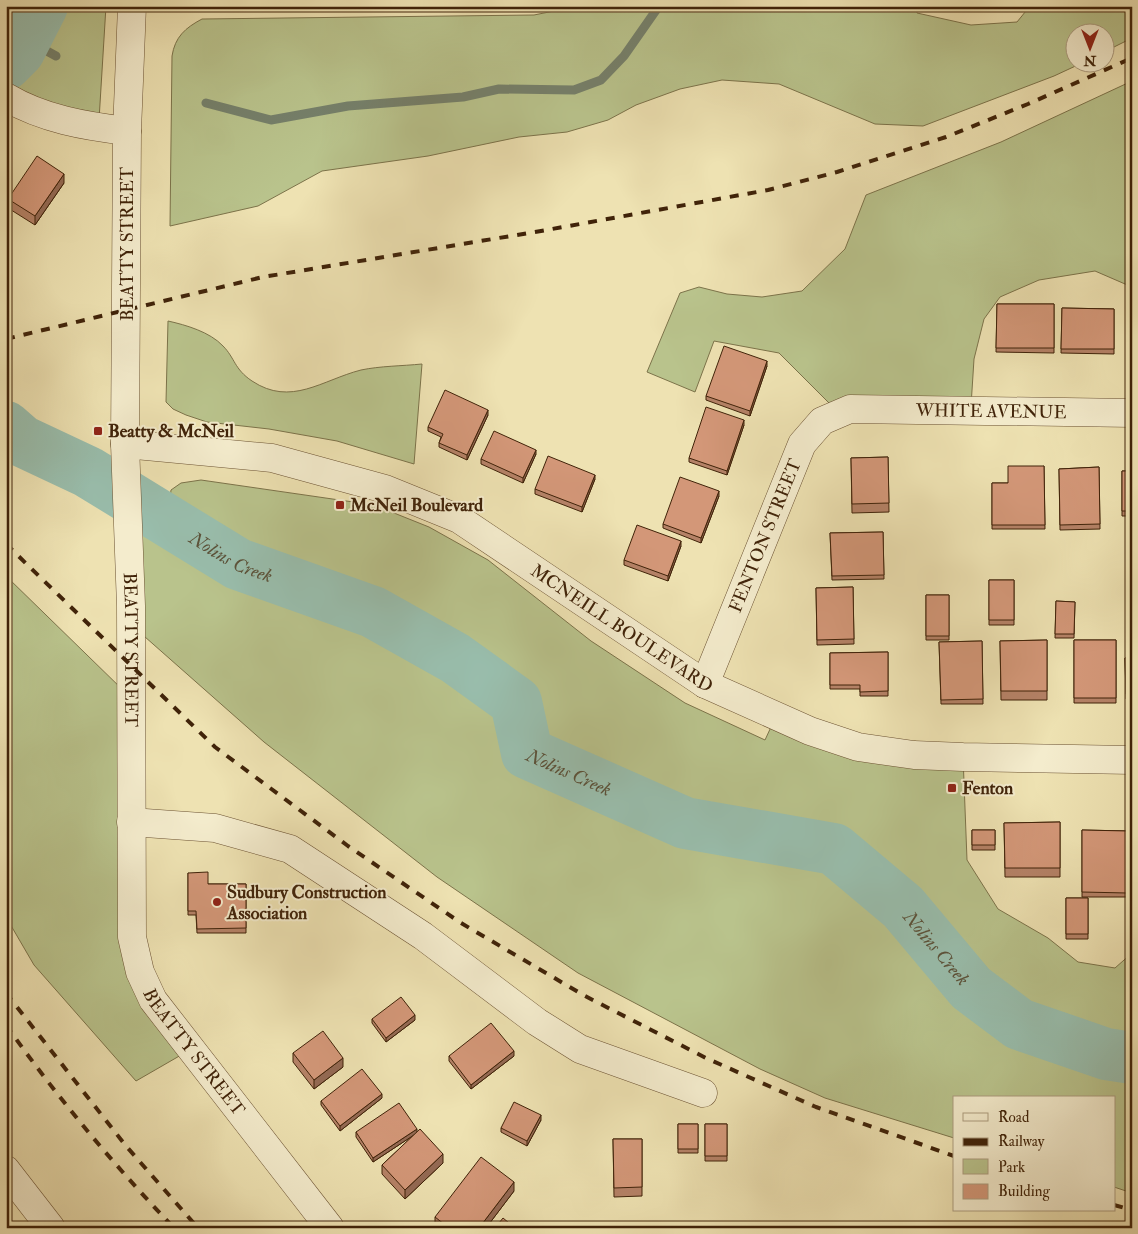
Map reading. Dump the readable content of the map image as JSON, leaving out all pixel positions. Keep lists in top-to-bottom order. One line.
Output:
{"streets":{"street":["BEATTY STREET","WHITE AVENUE","FENTON STREET","MCNEILL BOULEVARD"]},"crossings":[["BEATTY STREET","MCNEILL BOULEVARD"],["WHITE AVENUE","FENTON STREET"],["FENTON STREET","MCNEILL BOULEVARD"]],"water":["Nolins Creek"],"places":{"transit":["Beatty & McNeil","McNeil Boulevard","Fenton"],"other":["Sudbury Construction Association"]},"legend":["Road","Railway","Park","Building"],"north":"bottom"}
